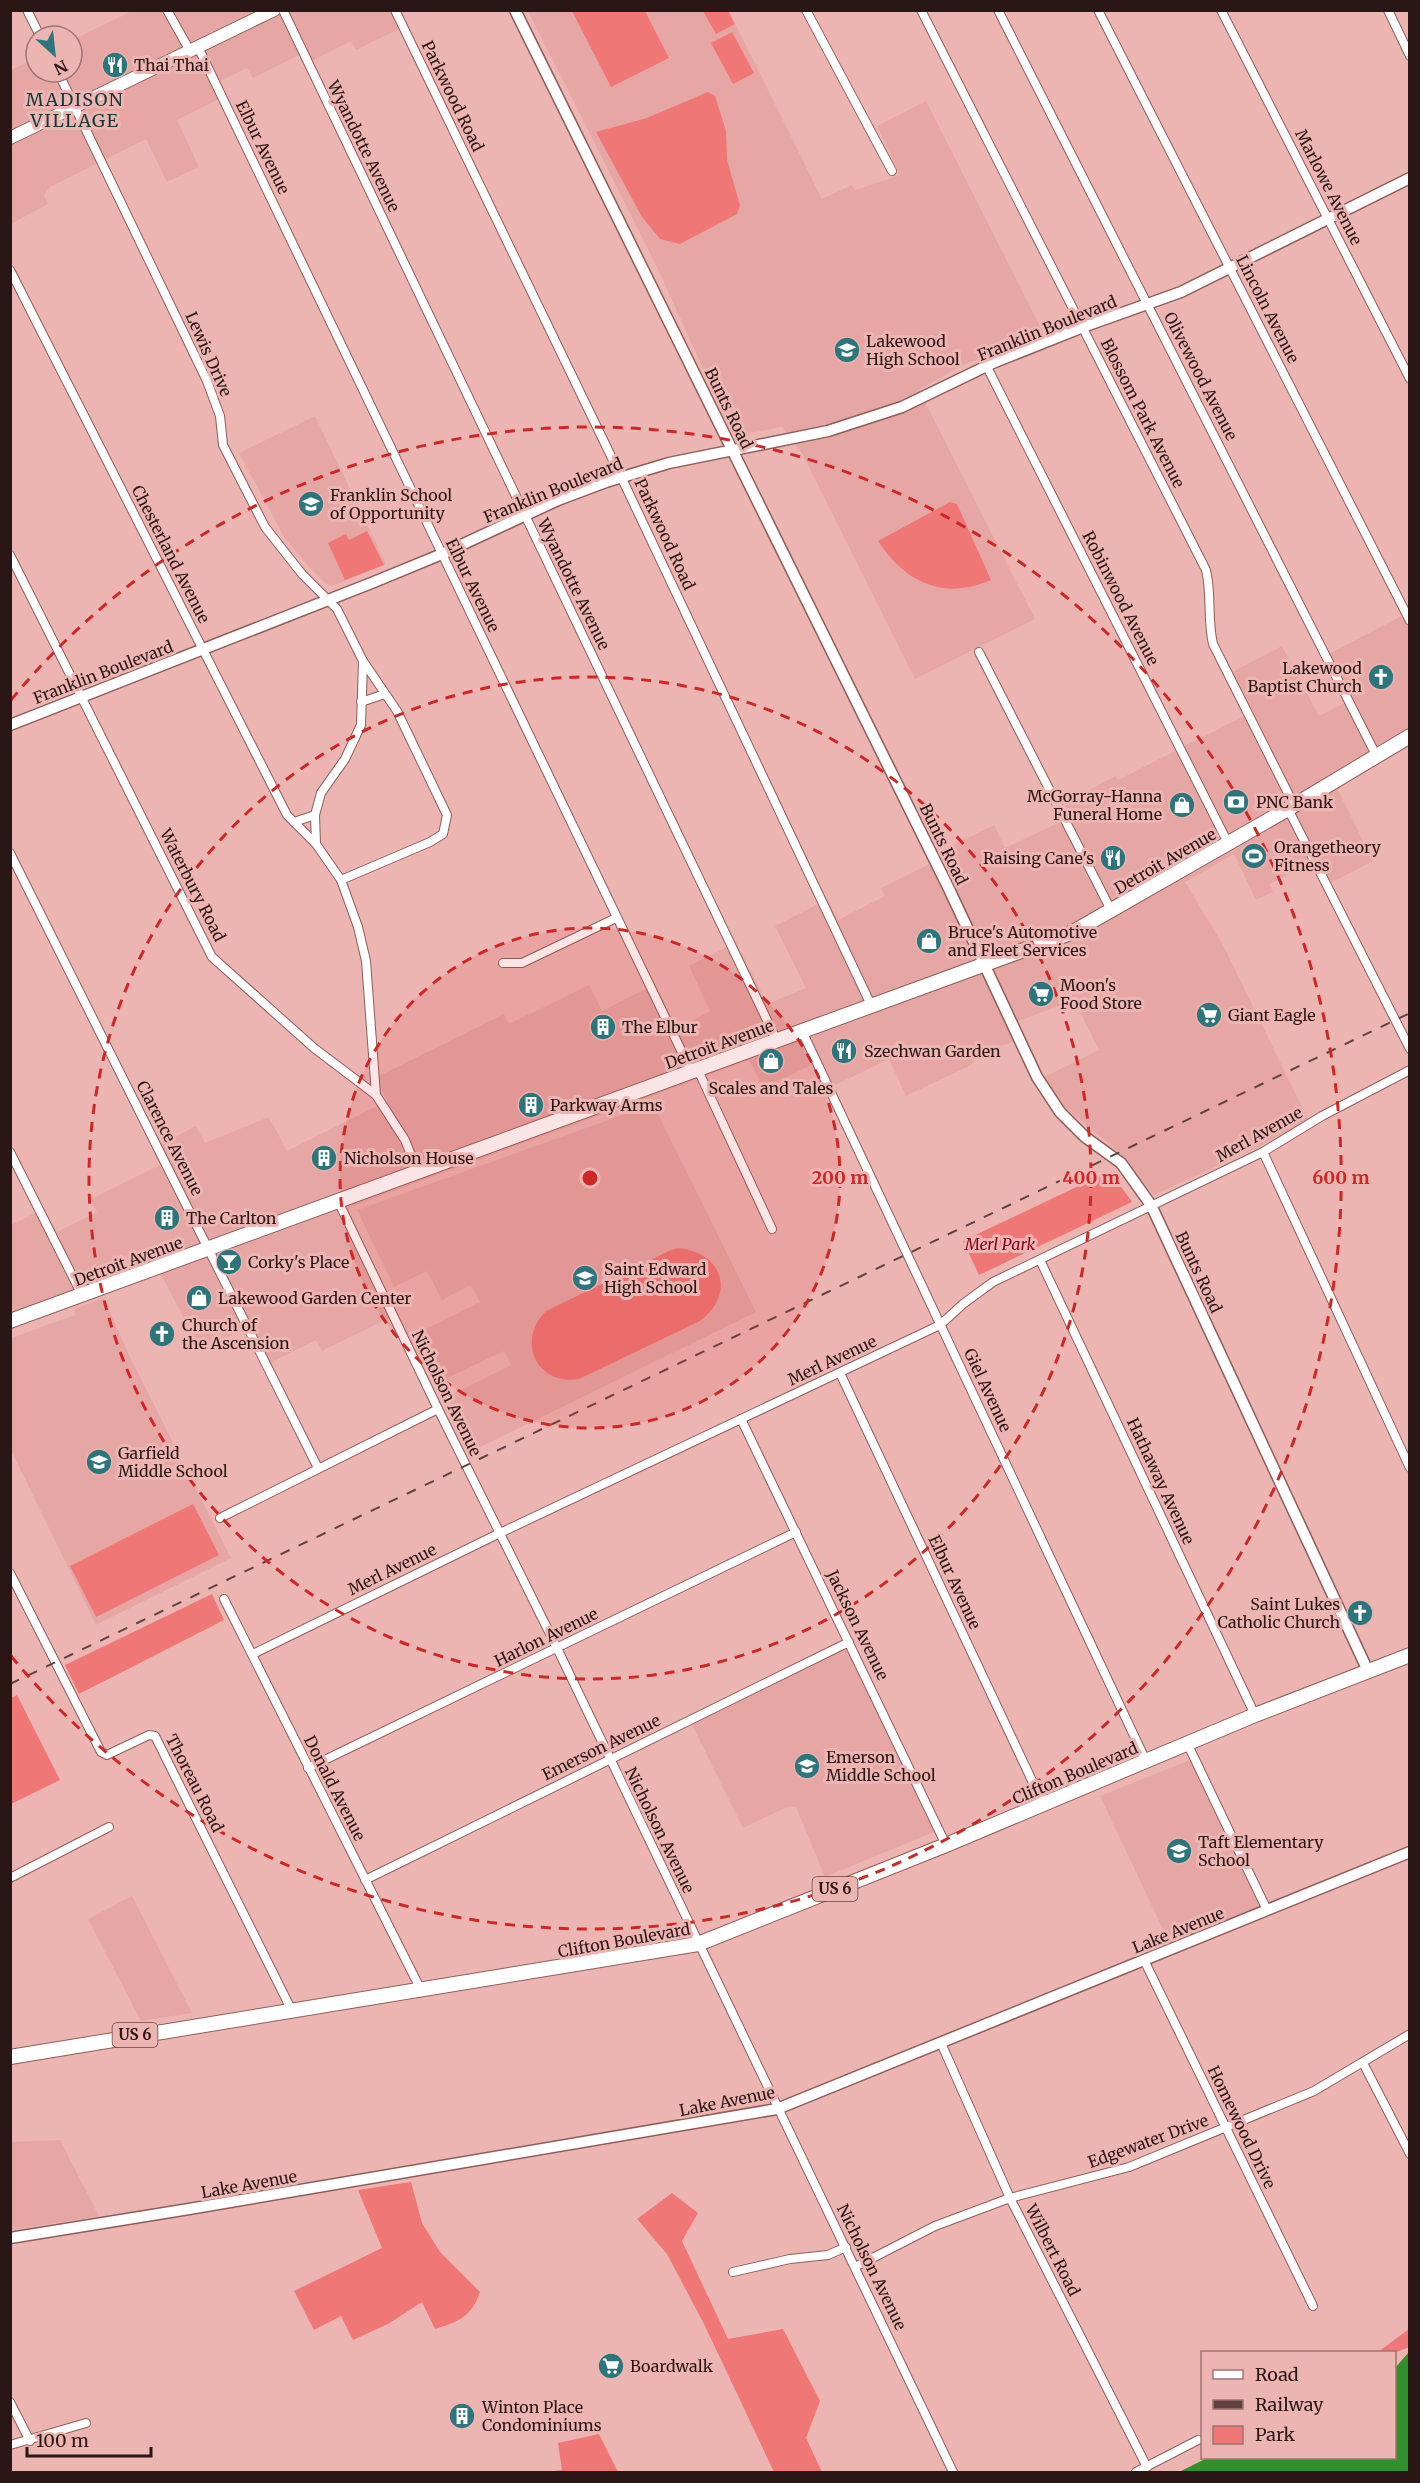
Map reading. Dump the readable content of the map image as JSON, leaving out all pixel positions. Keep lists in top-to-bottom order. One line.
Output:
{"streets":{"main road":["Detroit Avenue","Clifton Boulevard","US 6"],"street":["Parkwood Road","Wyandotte Avenue","Elbur Avenue","Marlowe Avenue","Lincoln Avenue","Franklin Boulevard","Lewis Drive","Olivewood Avenue","Bunts Road","Blossom Park Avenue","Chesterland Avenue","Robinwood Avenue","Waterbury Road","Merl Avenue","Clarence Avenue","Giel Avenue","Nicholson Avenue","Hathaway Avenue","Jackson Avenue","Harlon Avenue","Emerson Avenue","Thoreau Road","Donald Avenue","Lake Avenue","Homewood Drive","Edgewater Drive","Wilbert Road"]},"crossings":[["Parkwood Road","Franklin Boulevard"],["Parkwood Road","Detroit Avenue"],["Wyandotte Avenue","Franklin Boulevard"],["Wyandotte Avenue","Detroit Avenue"],["Elbur Avenue","Franklin Boulevard"],["Elbur Avenue","Detroit Avenue"],["Elbur Avenue","Merl Avenue"],["Elbur Avenue","Clifton Boulevard"],["Marlowe Avenue","Franklin Boulevard"],["Lincoln Avenue","Franklin Boulevard"],["Franklin Boulevard","Lewis Drive"],["Franklin Boulevard","Olivewood Avenue"],["Franklin Boulevard","Bunts Road"],["Franklin Boulevard","Blossom Park Avenue"],["Franklin Boulevard","Chesterland Avenue"],["Franklin Boulevard","Robinwood Avenue"],["Franklin Boulevard","Waterbury Road"],["Lewis Drive","Chesterland Avenue"],["Olivewood Avenue","Detroit Avenue"],["Bunts Road","Detroit Avenue"],["Bunts Road","Merl Avenue"],["Bunts Road","Clifton Boulevard"],["Blossom Park Avenue","Detroit Avenue"],["Robinwood Avenue","Detroit Avenue"],["Detroit Avenue","Waterbury Road"],["Detroit Avenue","Clarence Avenue"],["Detroit Avenue","Giel Avenue"],["Detroit Avenue","Nicholson Avenue"],["Merl Avenue","Giel Avenue"],["Merl Avenue","Nicholson Avenue"],["Merl Avenue","Hathaway Avenue"],["Merl Avenue","Jackson Avenue"],["Merl Avenue","Donald Avenue"],["Giel Avenue","Clifton Boulevard"],["Nicholson Avenue","Harlon Avenue"],["Nicholson Avenue","Emerson Avenue"],["Nicholson Avenue","Clifton Boulevard"],["Nicholson Avenue","Lake Avenue"],["Nicholson Avenue","Edgewater Drive"],["Hathaway Avenue","Clifton Boulevard"],["Jackson Avenue","Harlon Avenue"],["Jackson Avenue","Emerson Avenue"],["Jackson Avenue","Clifton Boulevard"],["Harlon Avenue","Donald Avenue"],["Emerson Avenue","Donald Avenue"],["Clifton Boulevard","Thoreau Road"],["Clifton Boulevard","Donald Avenue"],["Lake Avenue","Homewood Drive"],["Lake Avenue","Wilbert Road"],["Homewood Drive","Edgewater Drive"],["Edgewater Drive","Wilbert Road"]],"districts":["MADISON VILLAGE"],"parks":["Merl Park"],"places":{"restaurant":["Thai Thai","Raising Cane's","Szechwan Garden"],"school or university":["Lakewood High School","Franklin School of Opportunity","Saint Edward High School","Garfield Middle School","Emerson Middle School","Taft Elementary School"],"church":["Lakewood Baptist Church","Church of the Ascension","Saint Lukes Catholic Church"],"bank":["PNC Bank"],"shop":["McGorray-Hanna Funeral Home","Bruce's Automotive and Fleet Services","Scales and Tales","Lakewood Garden Center"],"sports":["Orangetheory Fitness"],"supermarket":["Moon's Food Store","Giant Eagle","Boardwalk"],"building":["The Elbur","Parkway Arms","Nicholson House","The Carlton","Winton Place Condominiums"],"bar":["Corky's Place"]},"legend":["Road","Railway","Park"],"scale_bar":"100 m","north":"bottom right","rings":["200 m","400 m","600 m"]}
